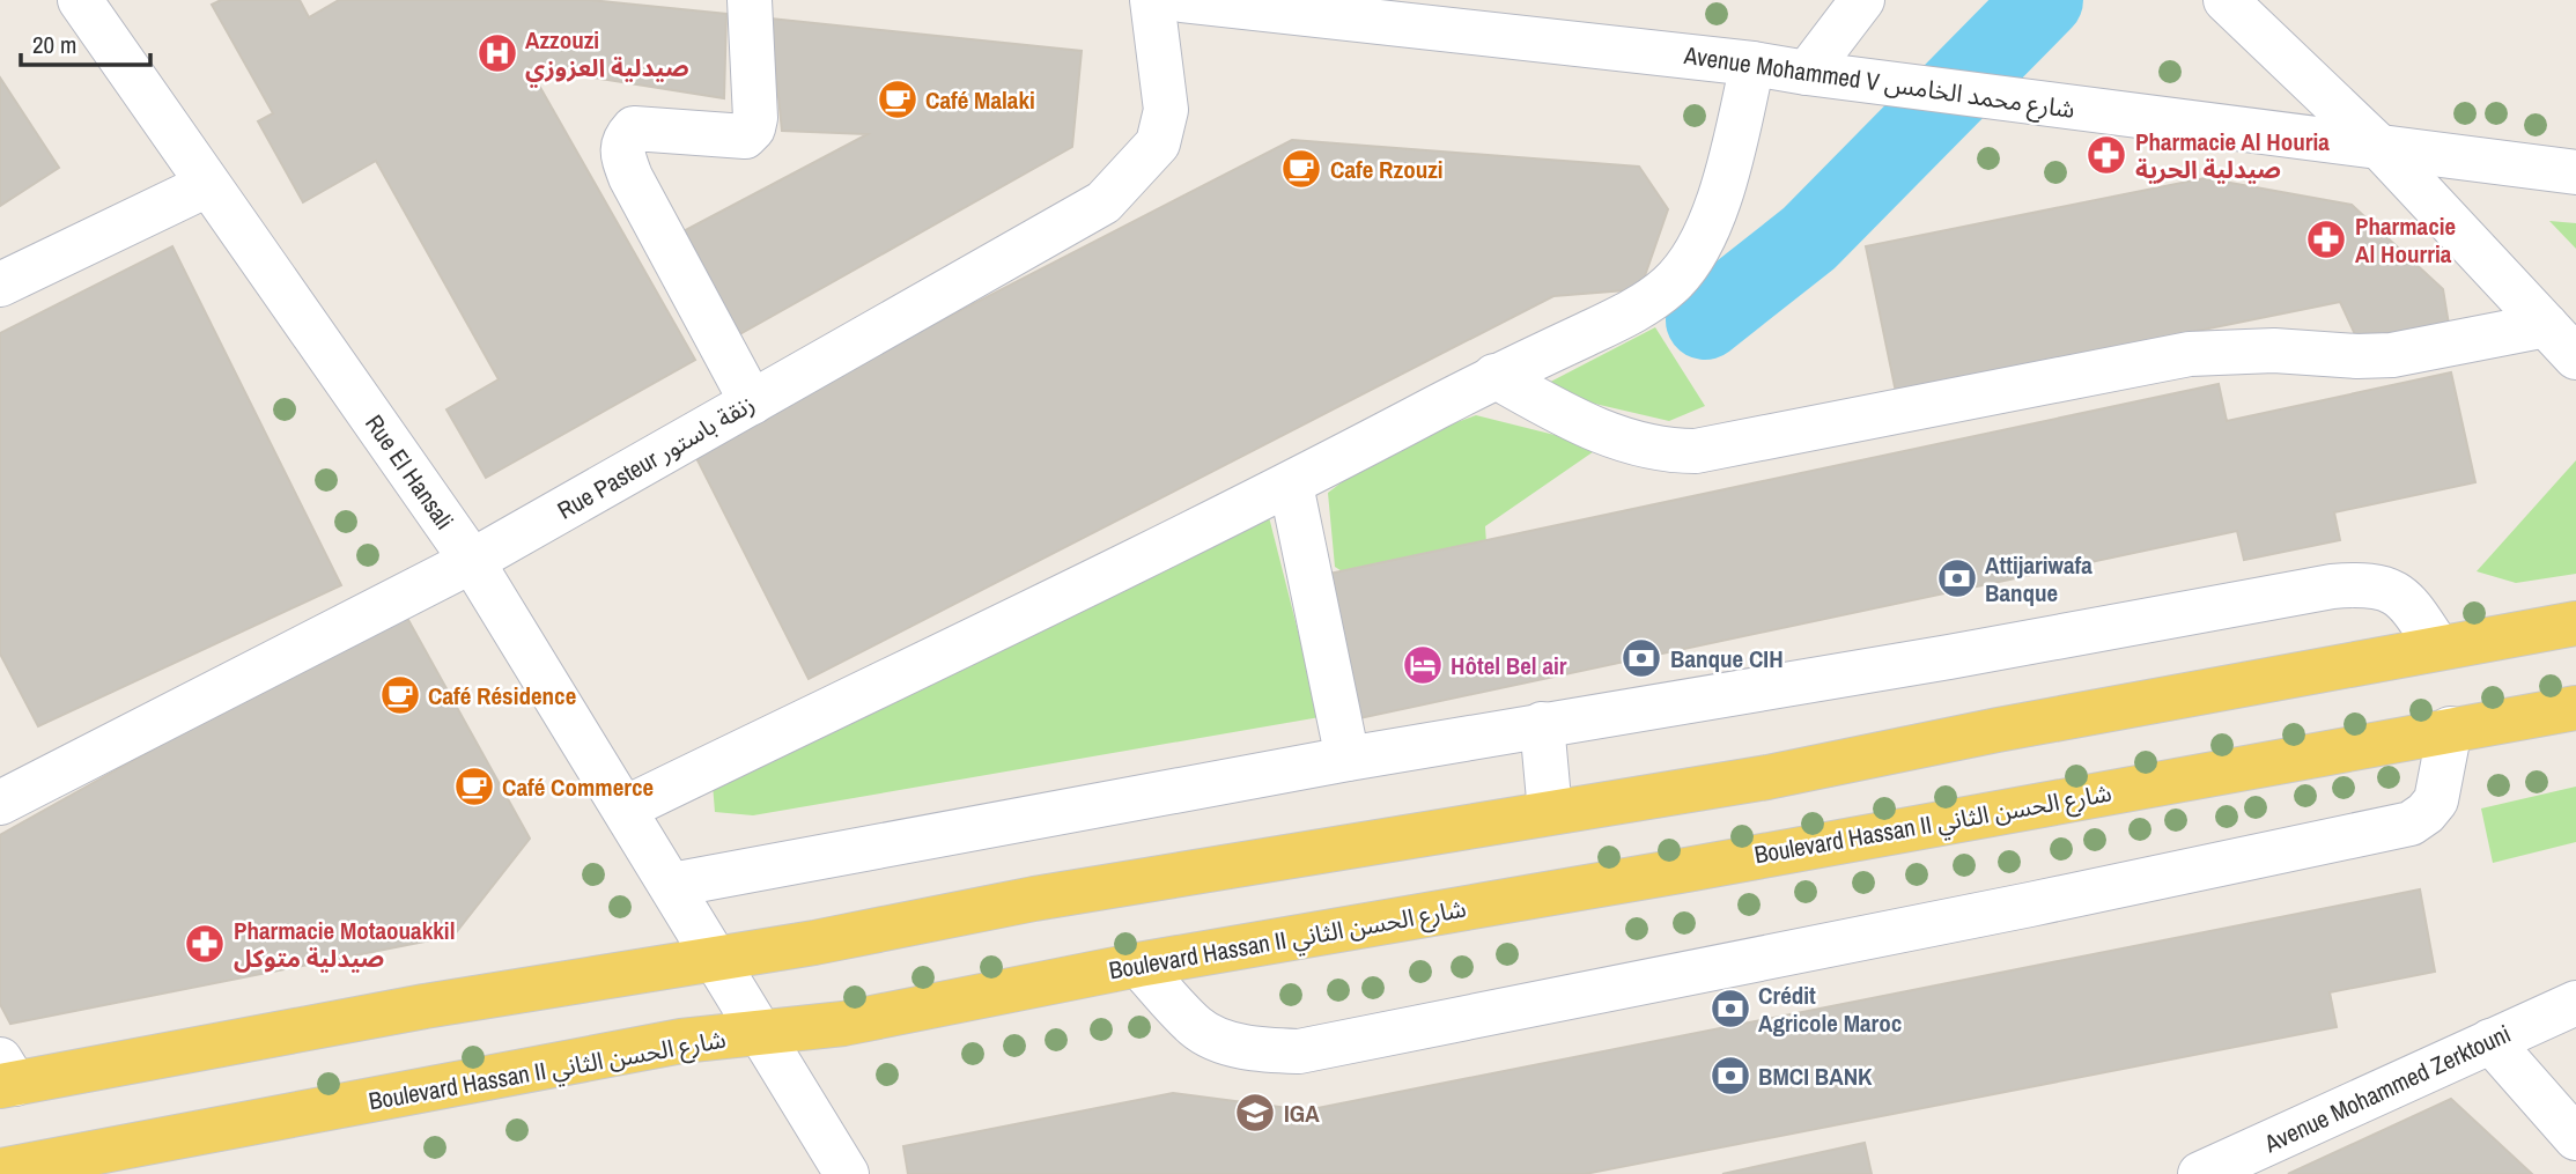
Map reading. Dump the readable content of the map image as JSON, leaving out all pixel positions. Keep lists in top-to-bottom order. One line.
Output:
{"streets":{"main road":["Boulevard Hassan II شارع الحسن الثاني"],"street":["Avenue Mohammed V شارع محمد الخامس","Rue Pasteur زنقة باستور","Rue El Hansali","Avenue Mohammed Zerktouni"]},"crossings":[["Rue Pasteur زنقة باستور","Rue El Hansali"],["Rue El Hansali","Boulevard Hassan II شارع الحسن الثاني"]],"places":{"hospital":["Azzouzi صيدلية العزوزي"],"cafe":["Café Malaki","Cafe Rzouzi","Café Résidence","Café Commerce"],"pharmacy":["Pharmacie Al Houria صيدلية الحرية","Pharmacie Al Hourria","Pharmacie Motaouakkil صيدلية متوكل"],"bank":["Attijariwafa Banque","Banque CIH","Crédit Agricole Maroc","BMCI BANK"],"hotel":["Hôtel Bel air"],"school or university":["IGA"]},"scale_bar":"20 m"}
